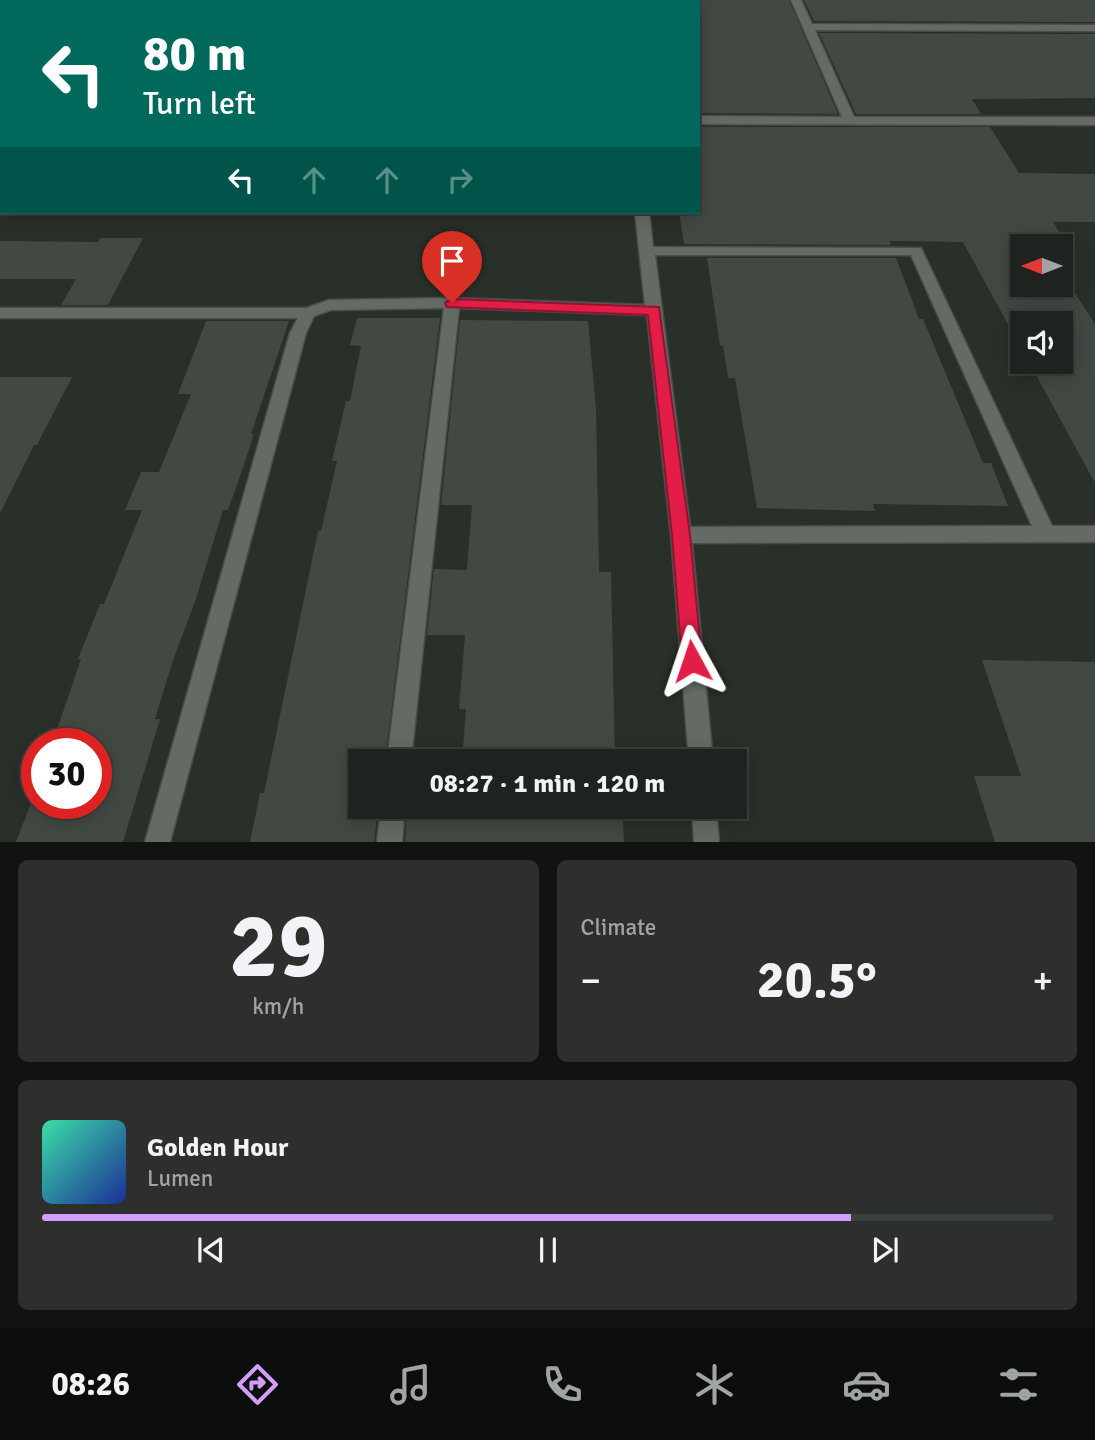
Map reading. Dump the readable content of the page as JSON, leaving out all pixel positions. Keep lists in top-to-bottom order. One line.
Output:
{"north":"left","page":{"turn":["80 m","Turn left"],"limit":"30","trip":"08:27 · 1 min · 120 m","tile":[["29","km/h"],"Climate"],"heat":["−","20.5°","+"],"song":["Golden Hour","Lumen"],"tabs":"08:26"}}
